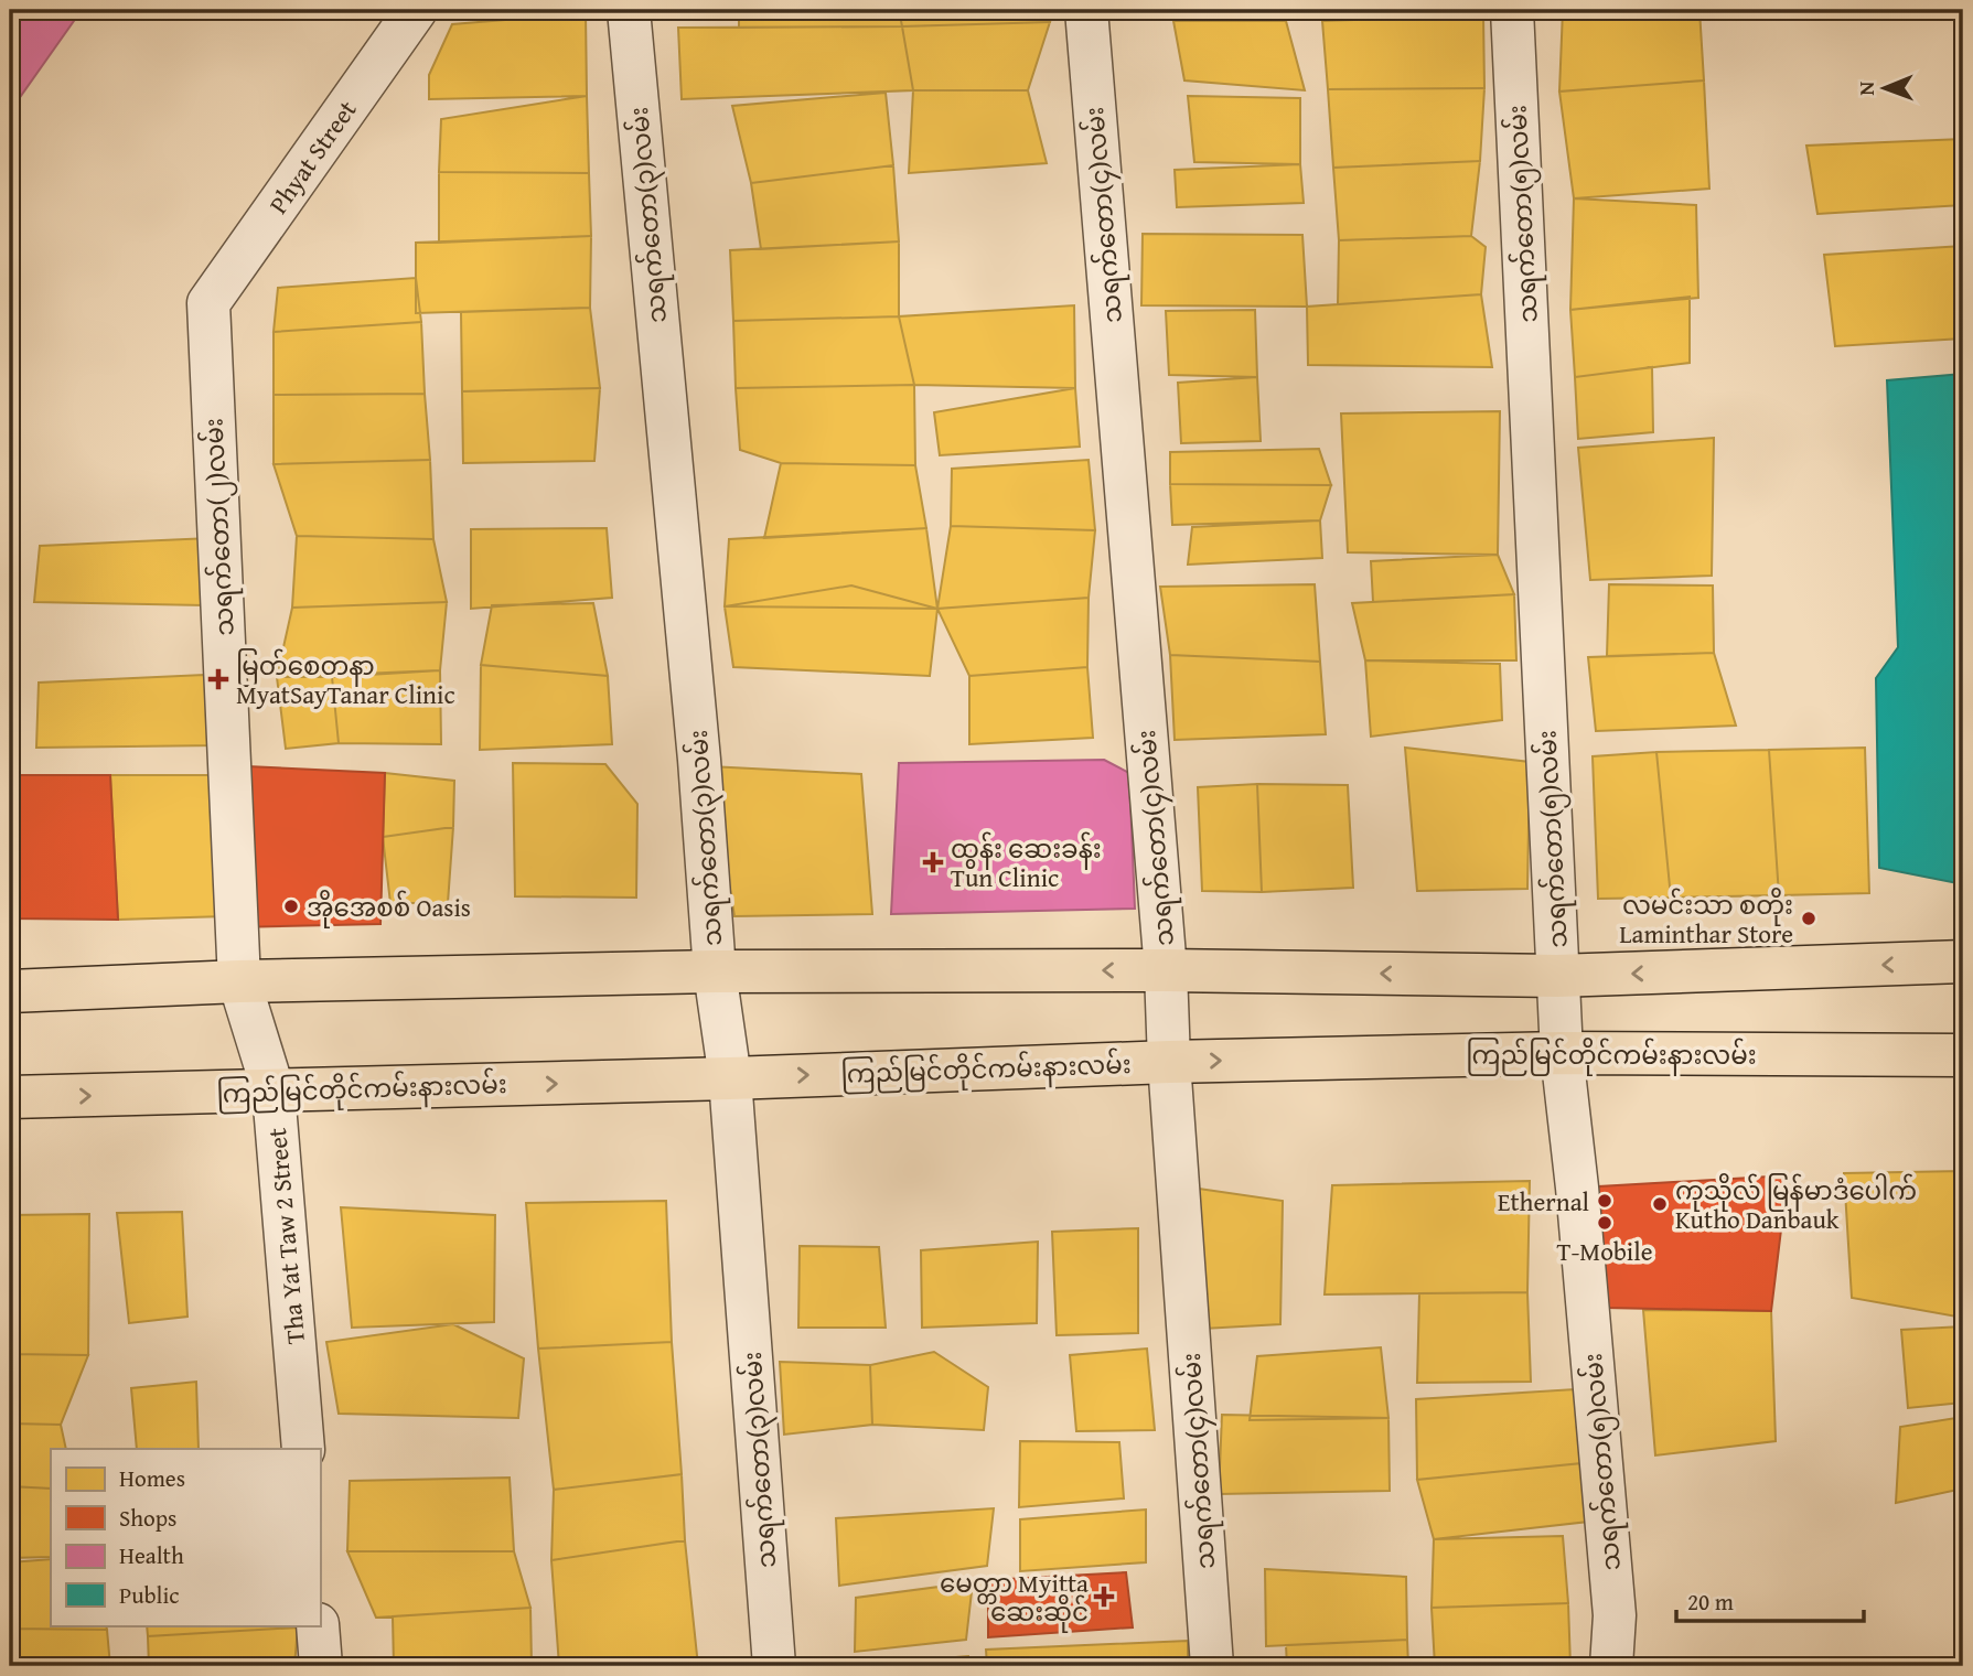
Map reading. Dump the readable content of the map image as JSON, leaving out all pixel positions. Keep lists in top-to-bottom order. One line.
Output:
{"streets":{"main road":["ကြည်မြင်တိုင်ကမ်းနားလမ်း"],"street":["Phyat Street","သရက်တော(၅)လမ်း","သရက်တော(၃)လမ်း","သရက်တော(၄)လမ်း","သရက်တော(၂)လမ်း","Tha Yat Taw 2 Street"]},"crossings":[["Phyat Street","သရက်တော(၂)လမ်း"],["သရက်တော(၅)လမ်း","ကြည်မြင်တိုင်ကမ်းနားလမ်း"],["သရက်တော(၃)လမ်း","ကြည်မြင်တိုင်ကမ်းနားလမ်း"],["သရက်တော(၄)လမ်း","ကြည်မြင်တိုင်ကမ်းနားလမ်း"],["သရက်တော(၂)လမ်း","Tha Yat Taw 2 Street"],["ကြည်မြင်တိုင်ကမ်းနားလမ်း","Tha Yat Taw 2 Street"]],"places":{"health":["မြတ်စေတနာ MyatSayTanar Clinic","ထွန်း ဆေးခန်း Tun Clinic","မေတ္တာ Myitta ဆေးဆိုင်"],"other":["အိုအေစစ် Oasis","လမင်းသာ စတိုး Laminthar Store","Ethernal","ကုသိုလ် မြန်မာဒံပေါက် Kutho Danbauk","T-Mobile"]},"legend":["Homes","Shops","Health","Public"],"scale_bar":"20 m","north":"left"}
